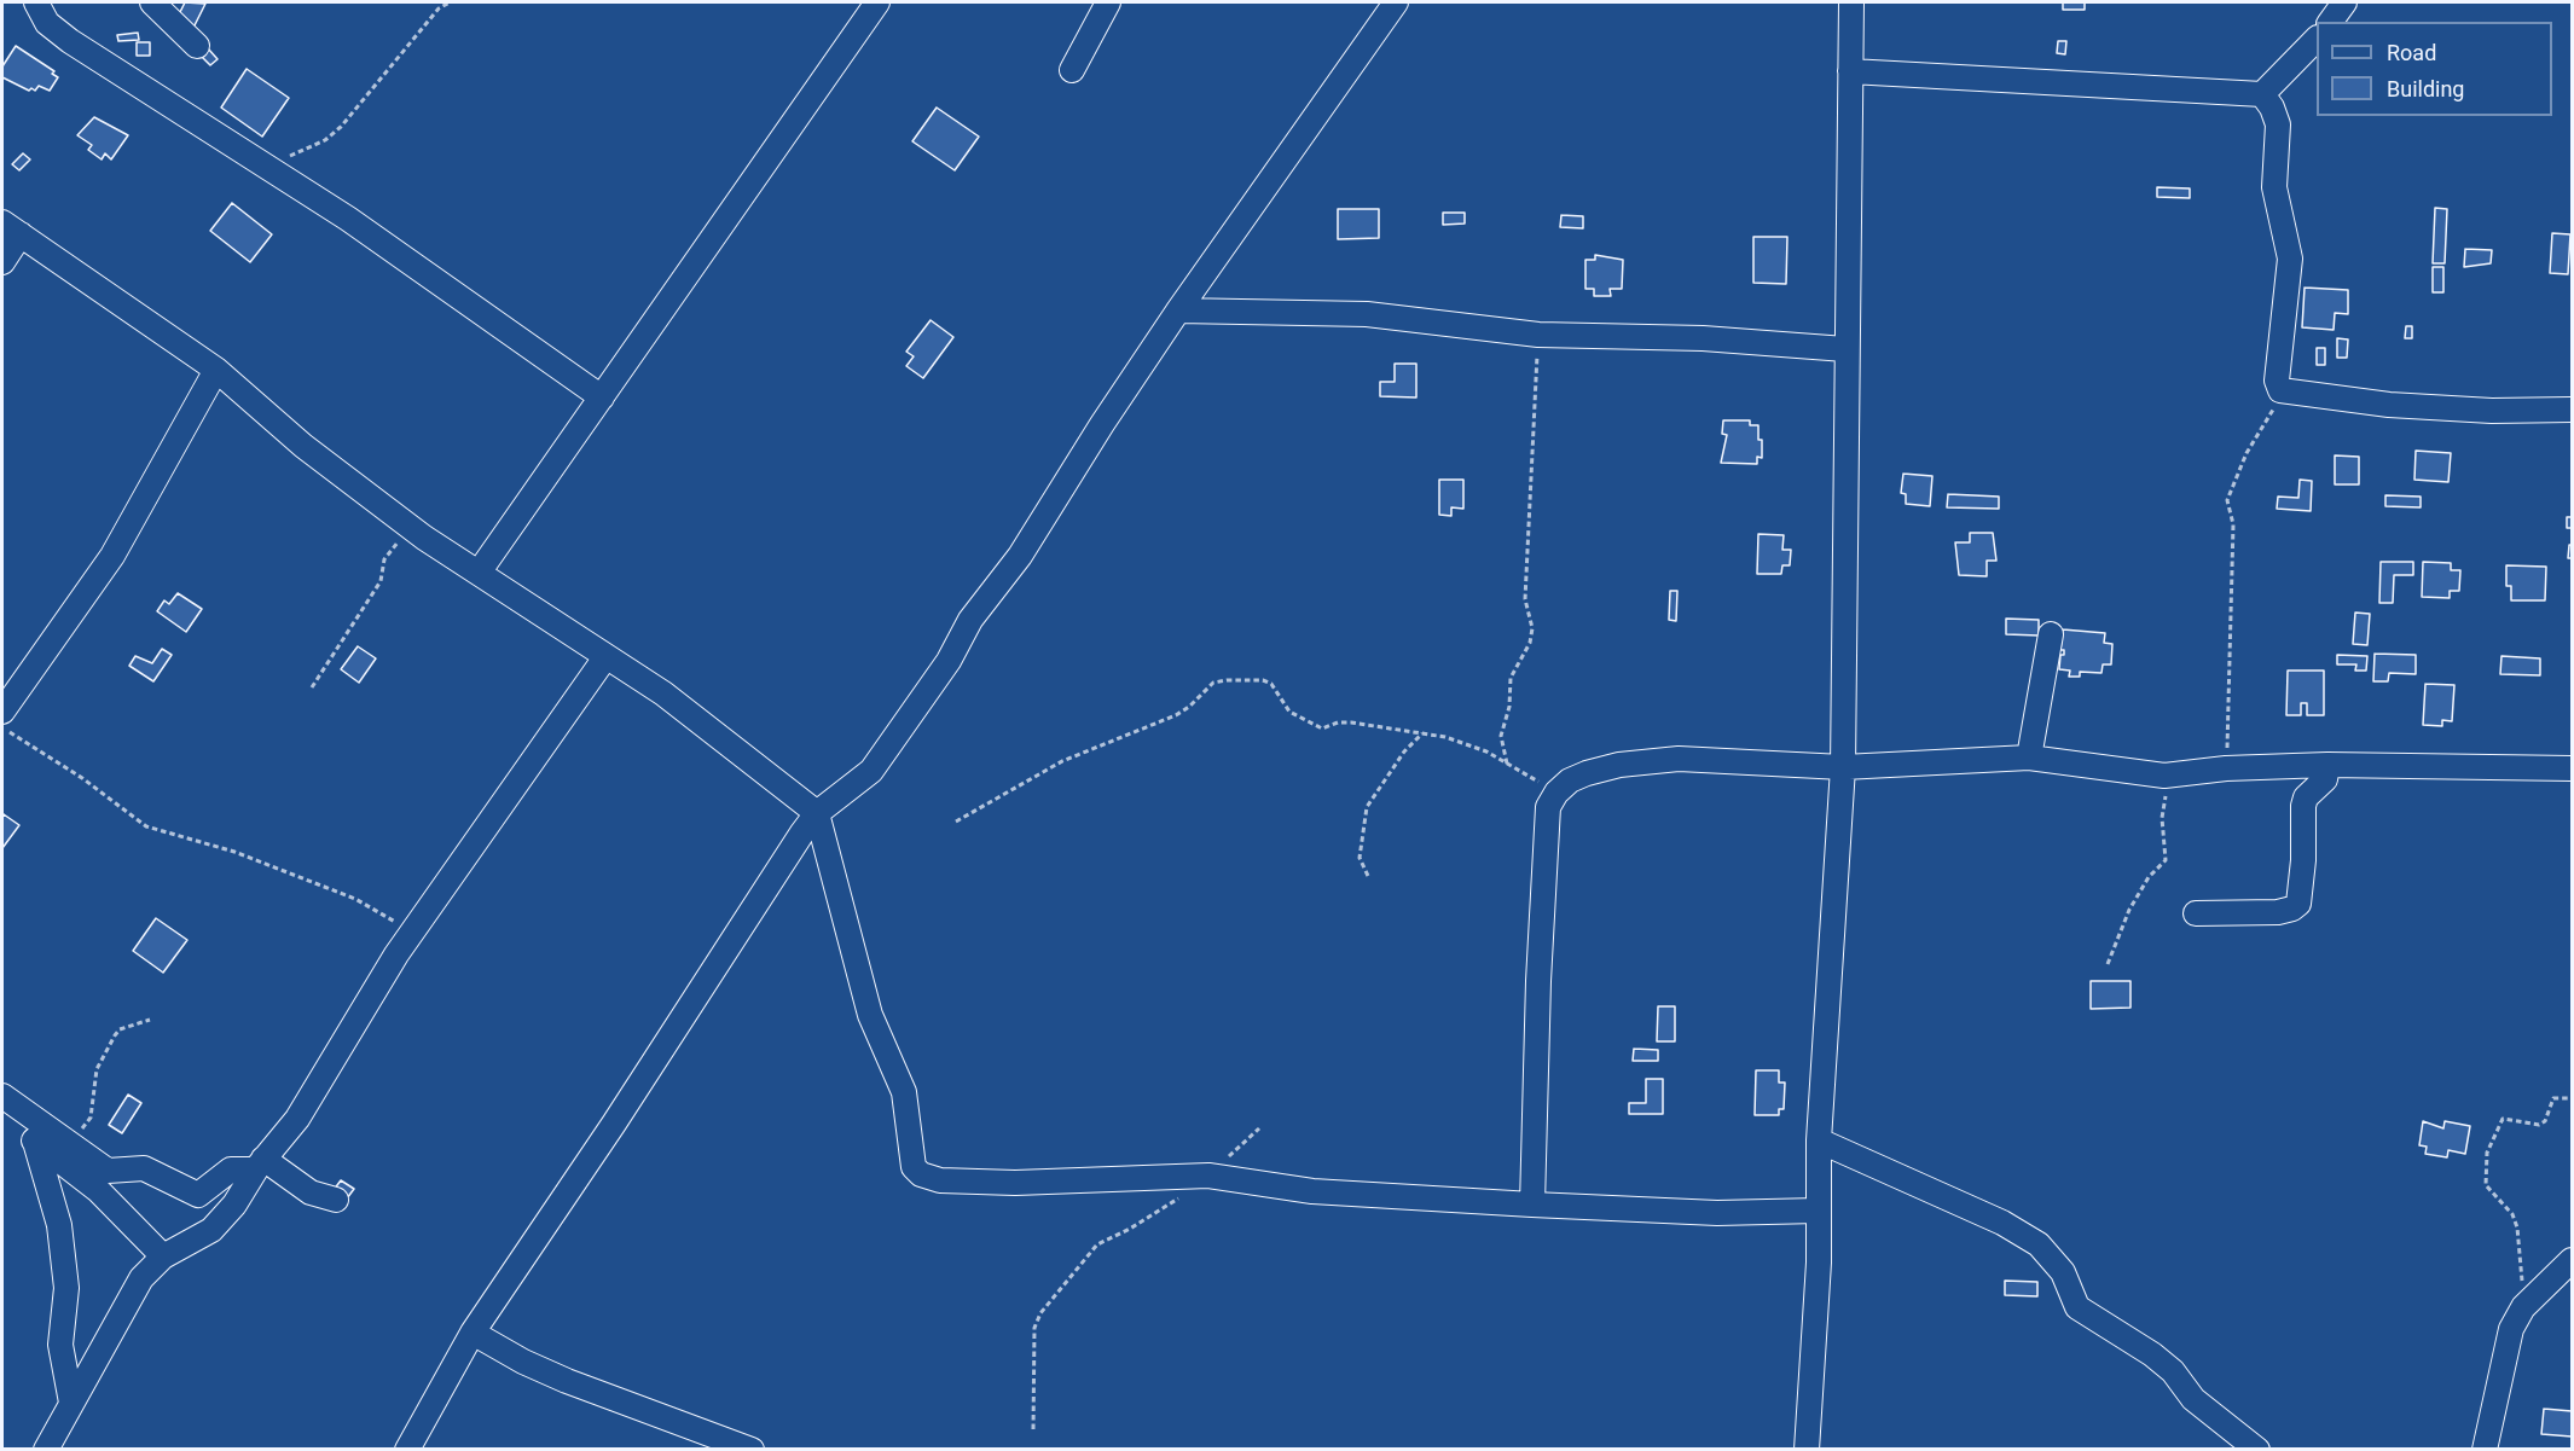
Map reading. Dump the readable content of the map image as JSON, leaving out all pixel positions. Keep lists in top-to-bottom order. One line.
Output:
{"legend":["Road","Building"]}
